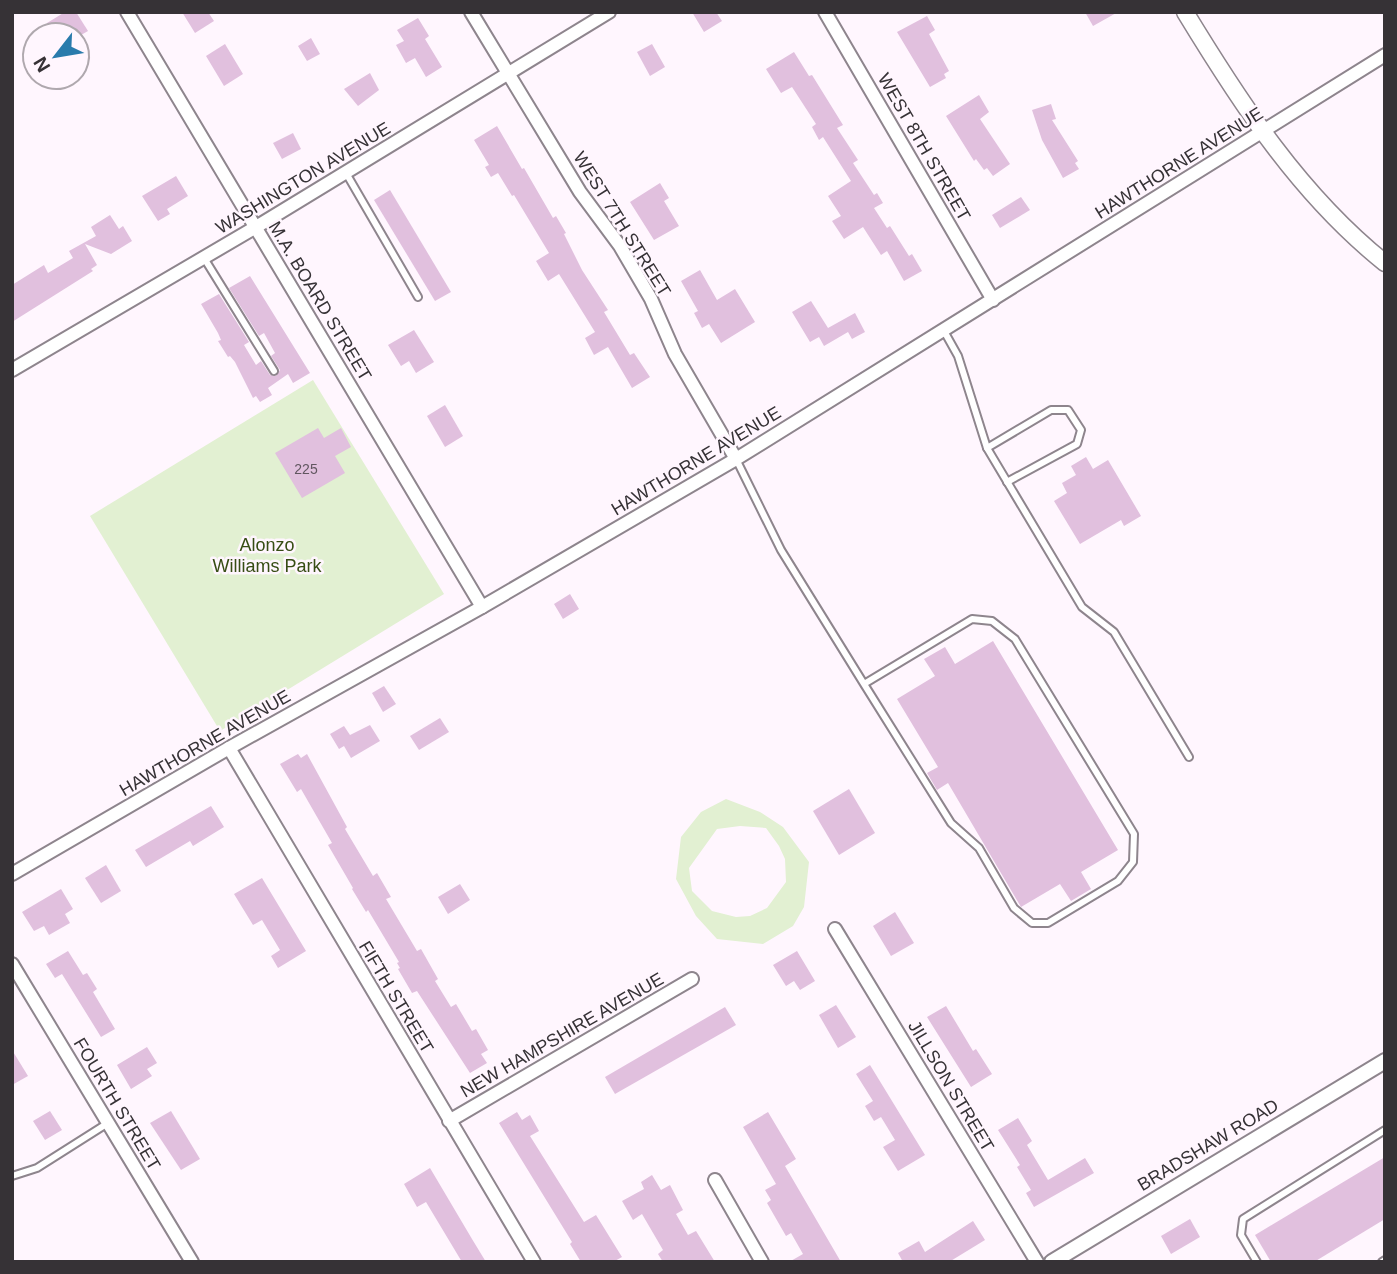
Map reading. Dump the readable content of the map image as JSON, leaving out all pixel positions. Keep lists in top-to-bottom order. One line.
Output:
{"streets":{"street":["WEST 8TH STREET","HAWTHORNE AVENUE","WASHINGTON AVENUE","WEST 7TH STREET","M.A. BOARD STREET","FIFTH STREET","NEW HAMPSHIRE AVENUE","JILLSON STREET","FOURTH STREET","BRADSHAW ROAD"]},"crossings":[["WEST 8TH STREET","HAWTHORNE AVENUE"],["HAWTHORNE AVENUE","WEST 7TH STREET"],["HAWTHORNE AVENUE","M.A. BOARD STREET"],["HAWTHORNE AVENUE","FIFTH STREET"],["WASHINGTON AVENUE","WEST 7TH STREET"],["WASHINGTON AVENUE","M.A. BOARD STREET"],["FIFTH STREET","NEW HAMPSHIRE AVENUE"]],"parks":["Alonzo Williams Park"],"house_numbers":["225"],"north":"bottom left"}
